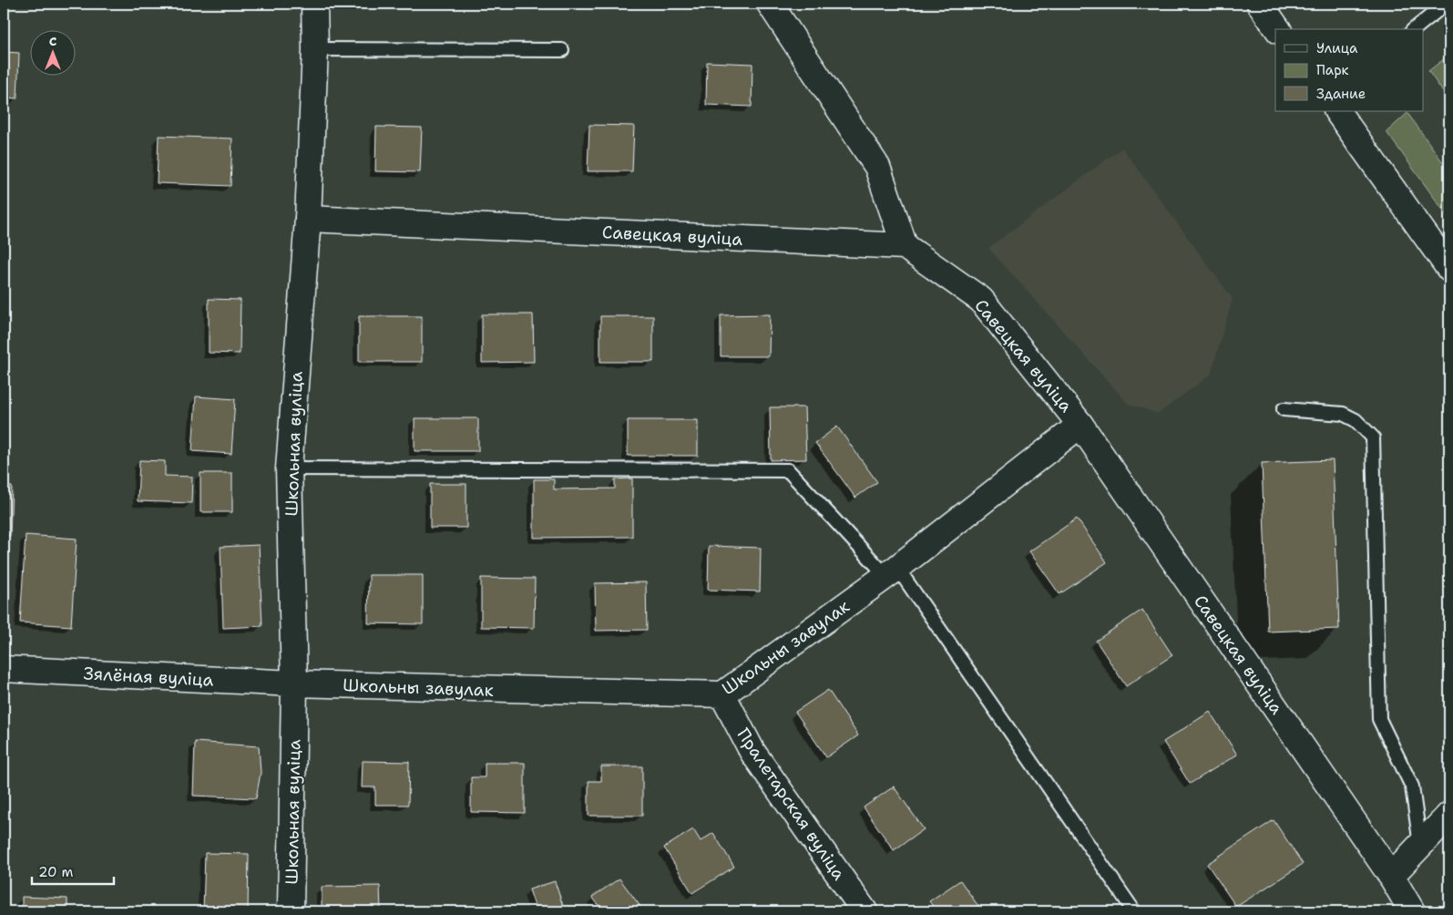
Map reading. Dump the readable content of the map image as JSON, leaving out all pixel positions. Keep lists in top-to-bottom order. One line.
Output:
{"streets":{"street":["Савецкая вуліца","Школьная вуліца","Школьны завулак","Зялёная вуліца","Пралетарская вуліца"]},"crossings":[["Савецкая вуліца","Школьная вуліца"],["Савецкая вуліца","Школьны завулак"],["Школьная вуліца","Школьны завулак"],["Школьная вуліца","Зялёная вуліца"],["Школьны завулак","Зялёная вуліца"],["Школьны завулак","Пралетарская вуліца"]],"legend":["Улица","Парк","Здание"],"scale_bar":"20 m","north":"top"}
